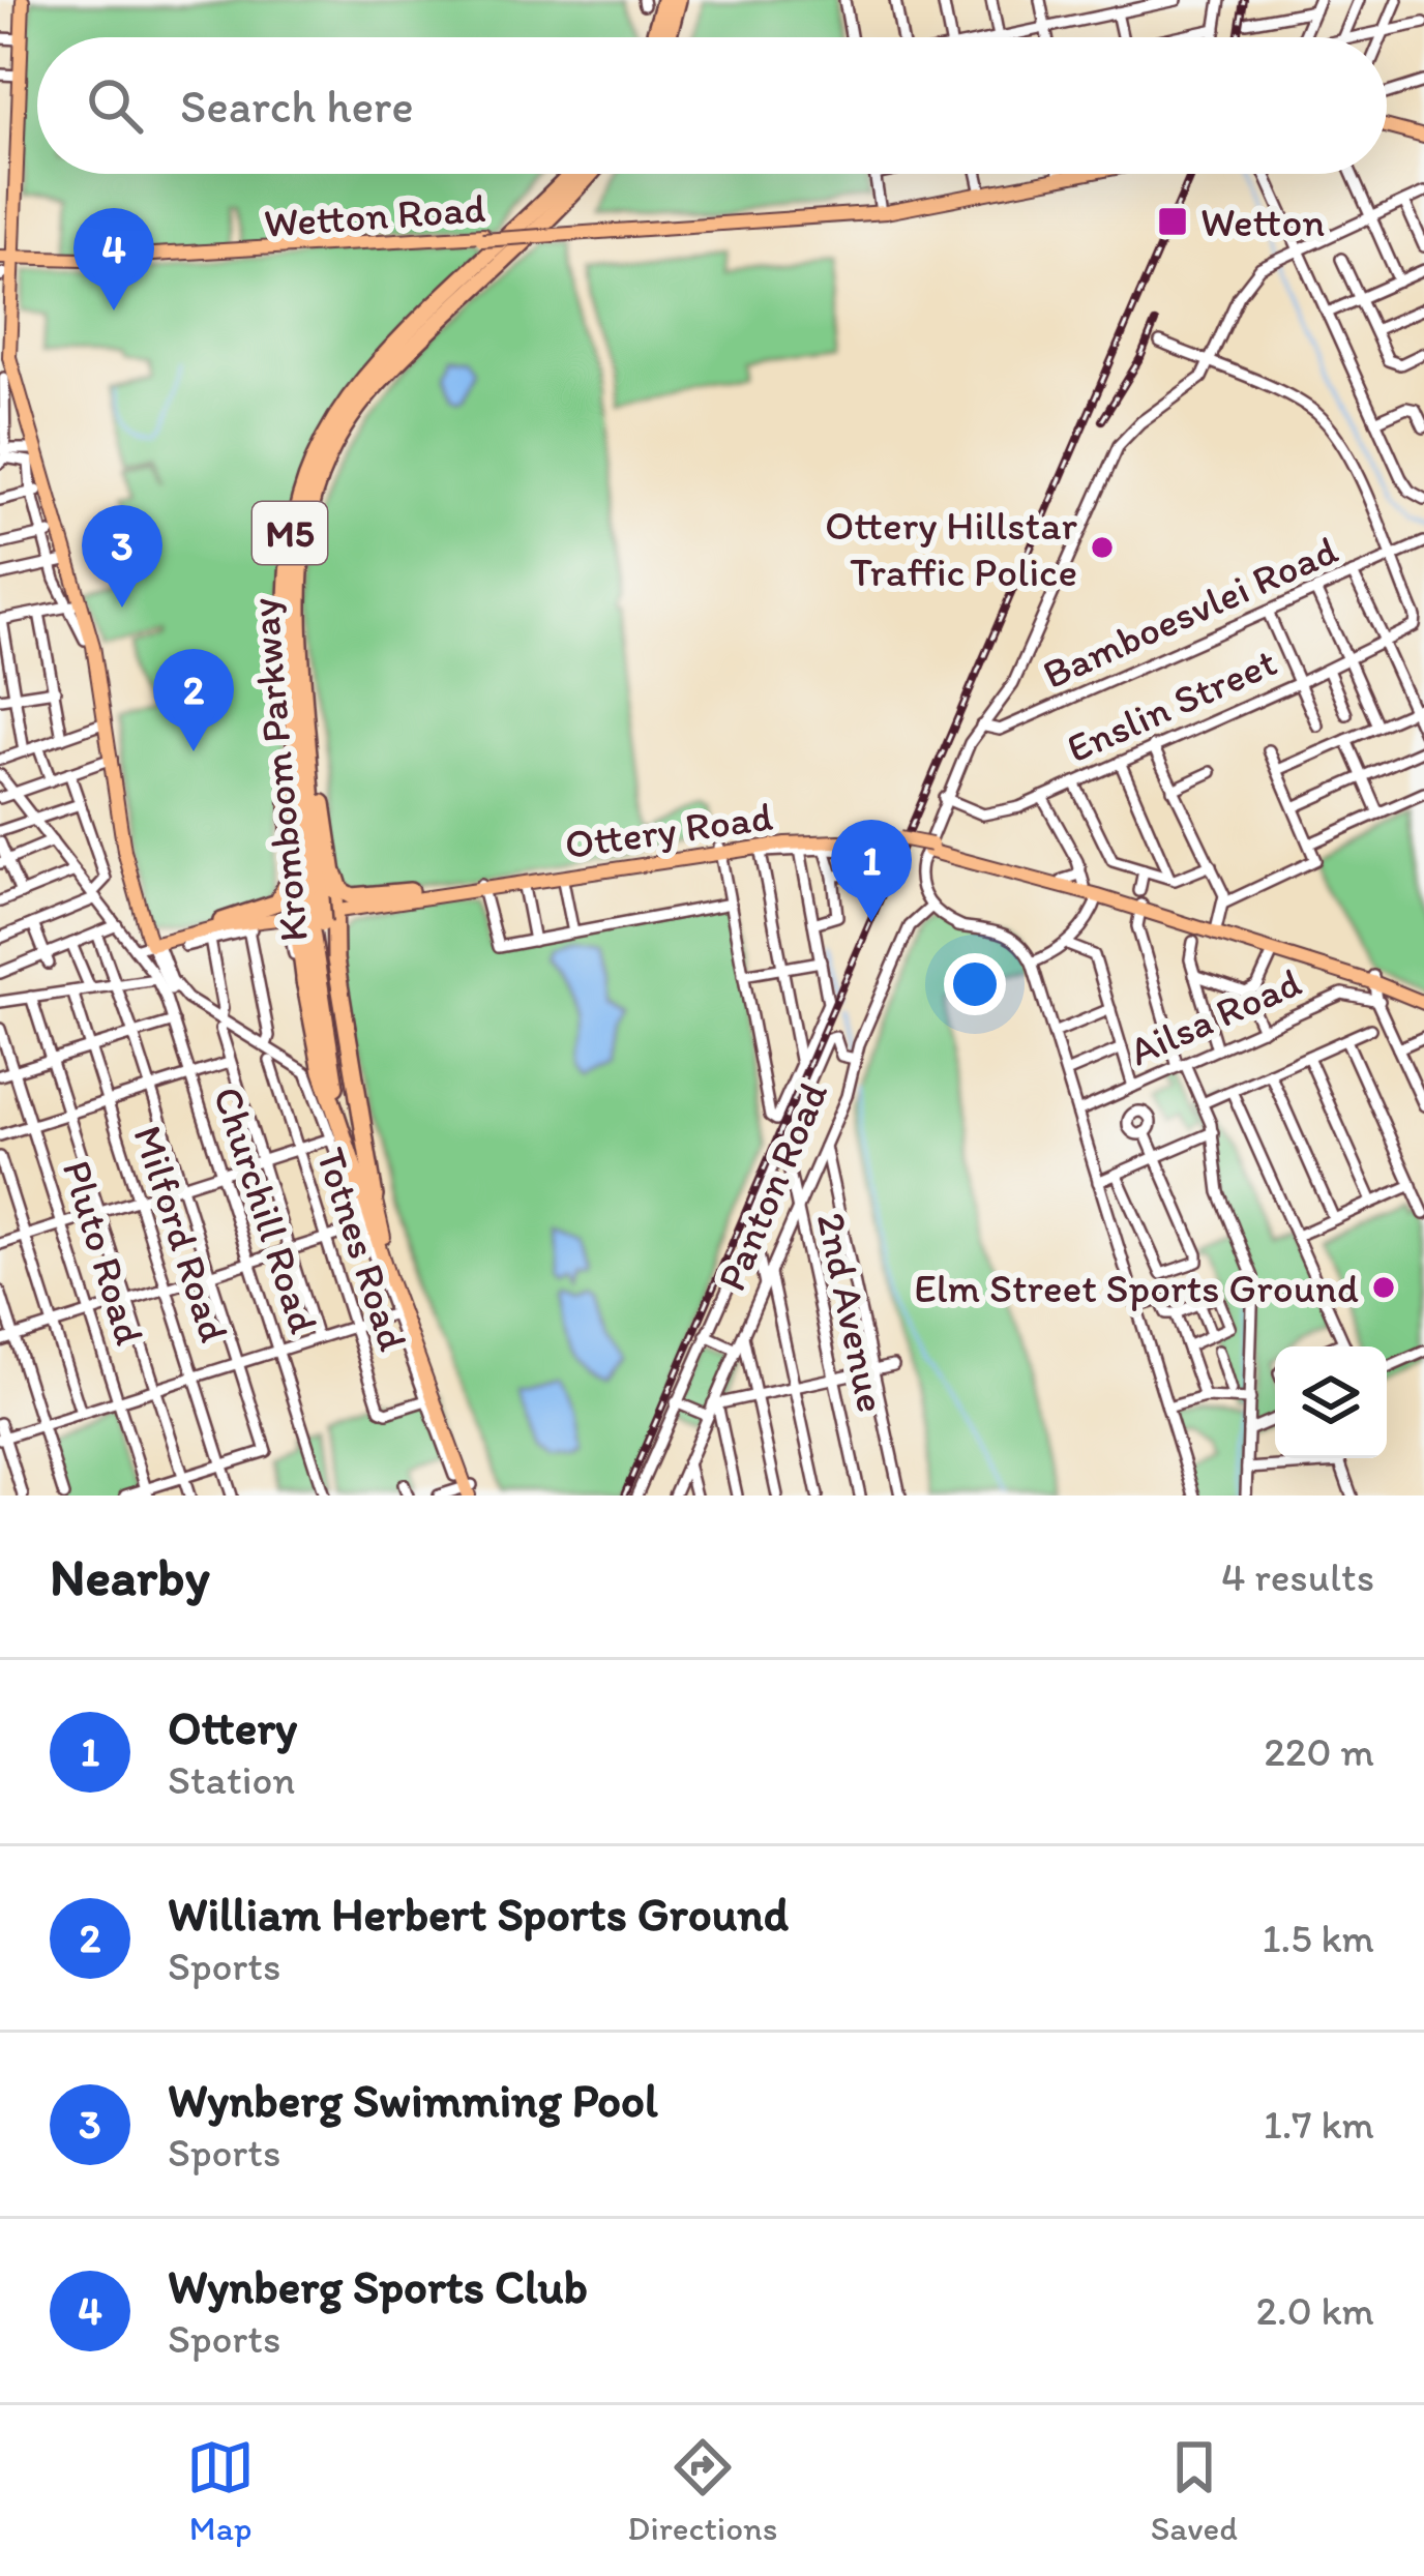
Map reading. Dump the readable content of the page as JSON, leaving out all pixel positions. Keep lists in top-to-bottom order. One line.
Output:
{"streets":{"highway":["M5","Kromboom Parkway"],"main road":["Wetton Road","Ottery Road"],"street":["Bamboesvlei Road","Enslin Street","Ailsa Road","Panton Road","Churchill Road","Milford Road","Totnes Road","Pluto Road","2nd Avenue"]},"crossings":[["M5","Kromboom Parkway"],["Kromboom Parkway","Ottery Road"],["Ottery Road","Churchill Road"],["Panton Road","2nd Avenue"]],"places":{"transit":["Wetton"],"other":["Ottery Hillstar Traffic Police","Elm Street Sports Ground"]},"page":{"search":"Search here","pins":["4","3","2","1"],"heading":["Nearby","4 results"],"list":[{"mark":"1","name":"Ottery","note":"Station","value":"220 m"},{"mark":"2","name":"William Herbert Sports Ground","note":"Sports","value":"1.5 km"},{"mark":"3","name":"Wynberg Swimming Pool","note":"Sports","value":"1.7 km"},{"mark":"4","name":"Wynberg Sports Club","note":"Sports","value":"2.0 km"}],"nav":["Map","Directions","Saved"]}}
